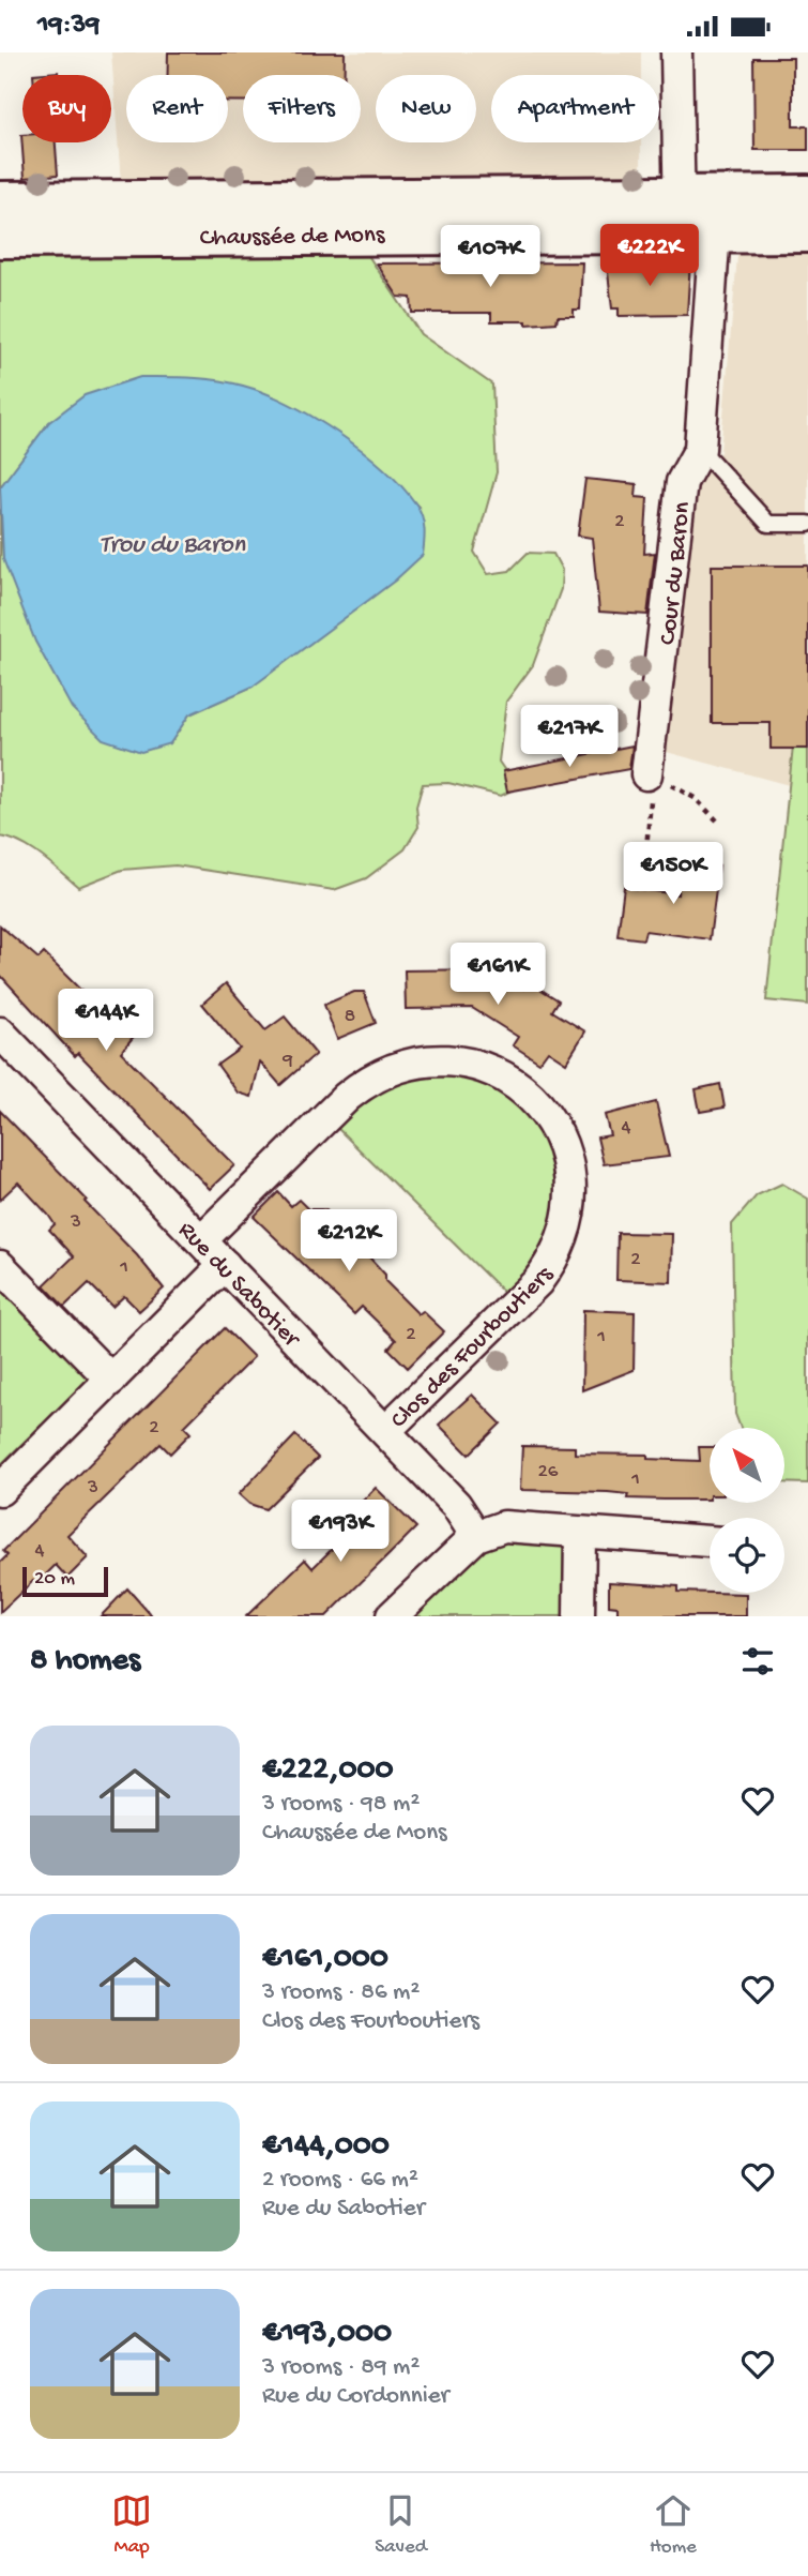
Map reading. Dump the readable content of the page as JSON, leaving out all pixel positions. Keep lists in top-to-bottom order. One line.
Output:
{"streets":{"main road":["Chaussée de Mons"],"street":["Cour du Baron","Rue du Sabotier","Clos des Fourboutiers"]},"crossings":[["Chaussée de Mons","Cour du Baron"],["Rue du Sabotier","Clos des Fourboutiers"]],"water":["Trou du Baron"],"house_numbers":["2","8","9","4","3","2","1","2","1","2","26","1","3","4"],"scale_bar":"20 m","north":"top left","page":{"status":"19:39","chip":["Buy","Rent","Filters","New","Apartment"],"price":["€222K","€107K","€217K","€150K","€161K","€144K","€212K","€193K"],"scale":"20 m","heading":"8 homes","list":[{"name":"€222,000","note":"3 rooms · 98 m² · Chaussée de Mons"},{"name":"€161,000","note":"3 rooms · 86 m² · Clos des Fourboutiers"},{"name":"€144,000","note":"2 rooms · 66 m² · Rue du Sabotier"},{"name":"€193,000","note":"3 rooms · 89 m² · Rue du Cordonnier"}],"tabs":["Map","Saved","Home"]}}
